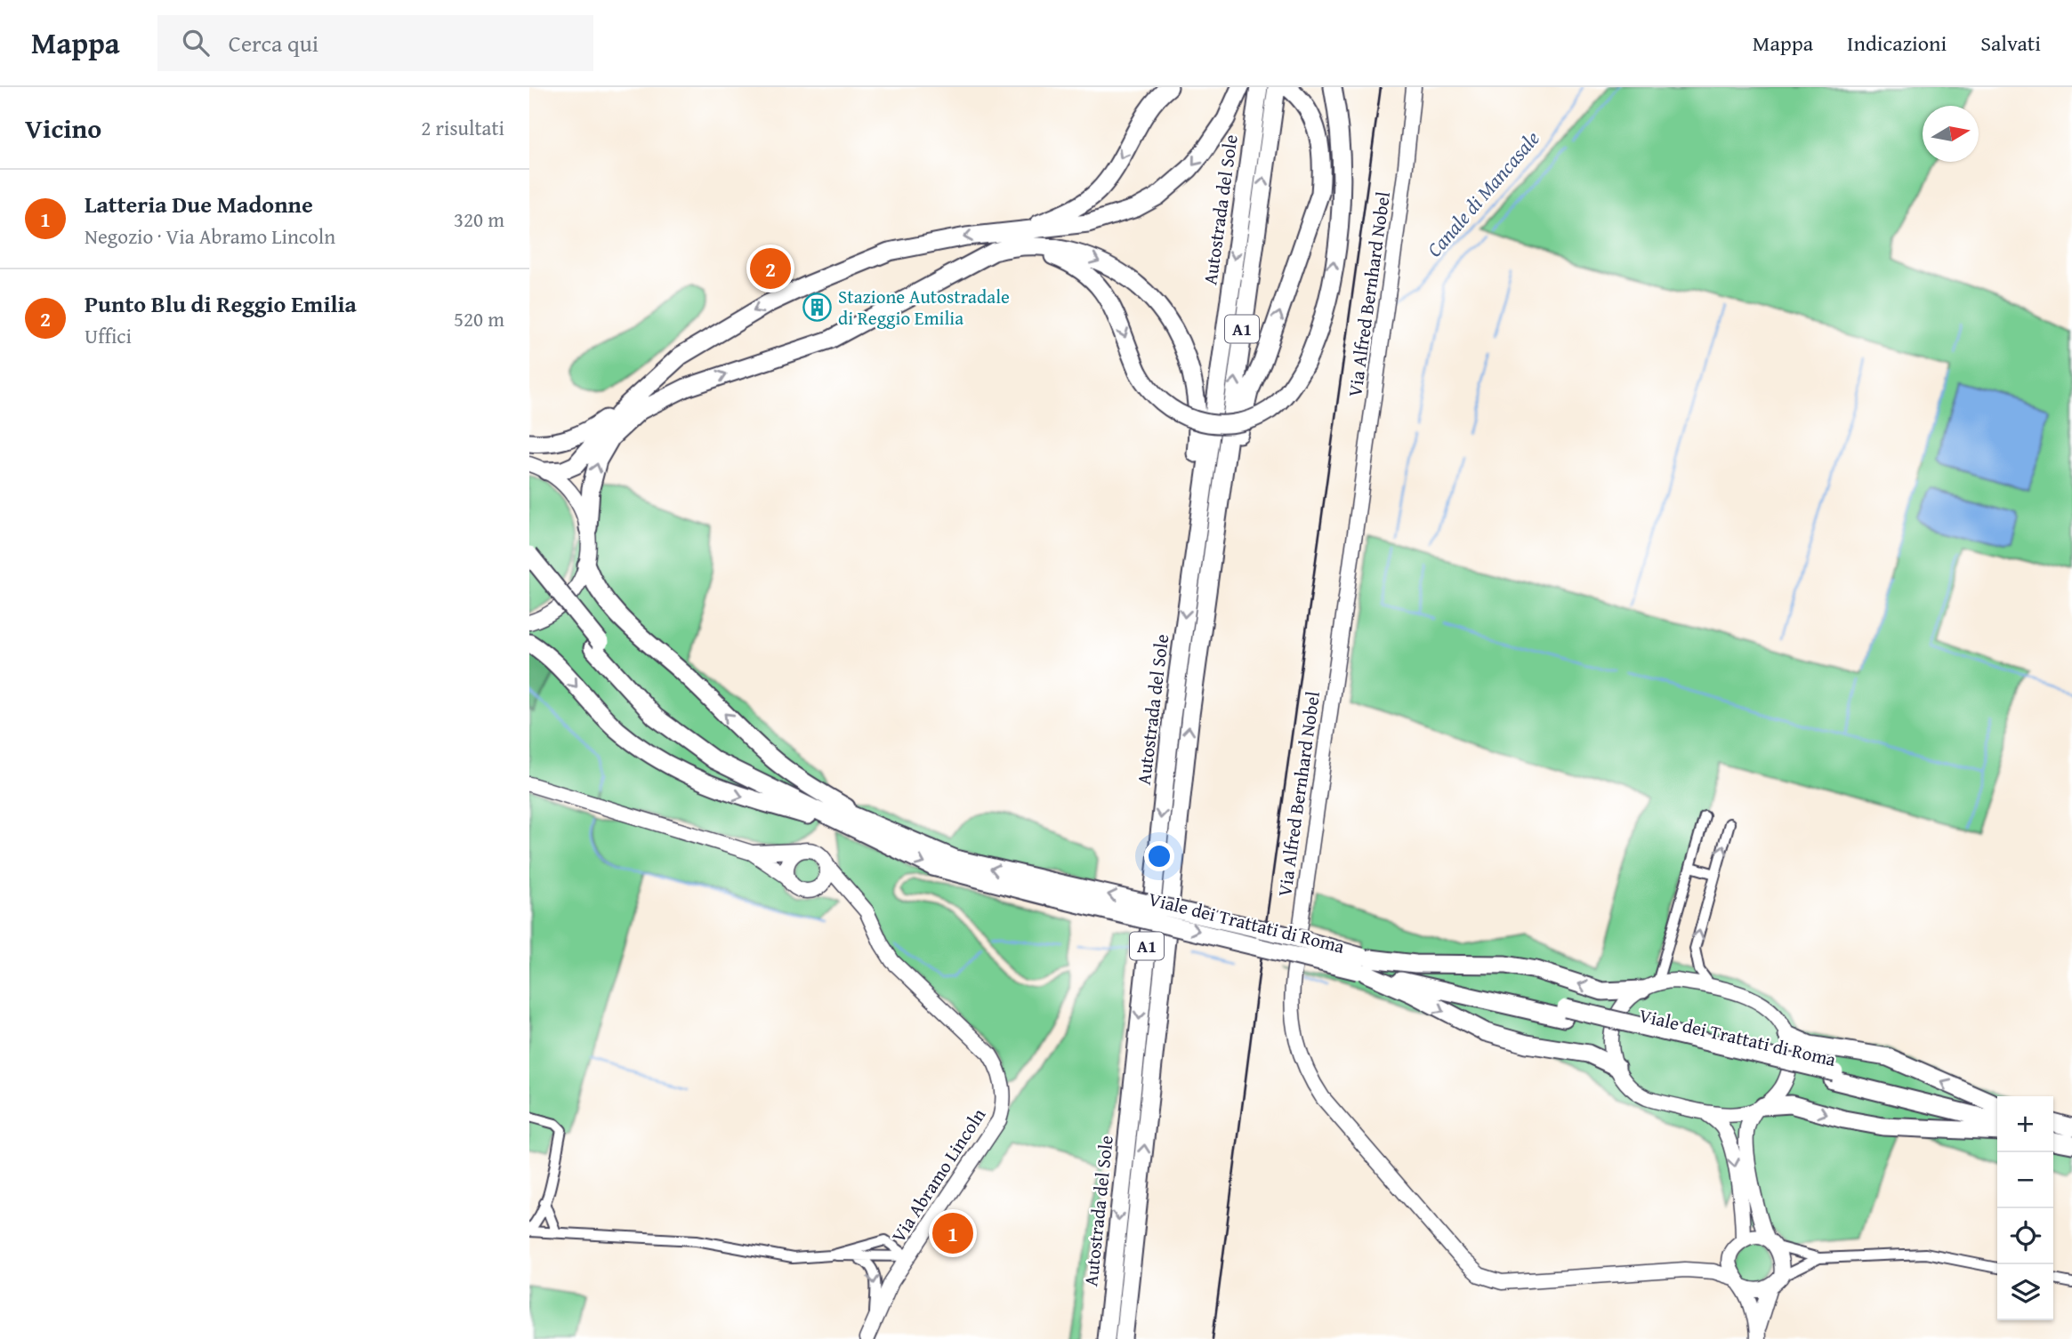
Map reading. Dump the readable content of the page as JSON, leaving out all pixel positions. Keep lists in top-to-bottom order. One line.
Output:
{"streets":{"highway":["Autostrada del Sole","A1","Viale dei Trattati di Roma"],"street":["Via Alfred Bernhard Nobel","Via Abramo Lincoln"]},"water":["Canale di Mancasale"],"places":{"building":["Stazione Autostradale di Reggio Emilia"]},"north":"right","page":{"header":"Mappa","search":"Cerca qui","nav":["Mappa","Indicazioni","Salvati"],"heading":["Vicino","2 risultati"],"list":[{"mark":"1","name":"Latteria Due Madonne","note":"Negozio · Via Abramo Lincoln","value":"320 m"},{"mark":"2","name":"Punto Blu di Reggio Emilia","note":"Uffici","value":"520 m"}],"pins":["2","1"],"map_buttons":["+","−"]}}
